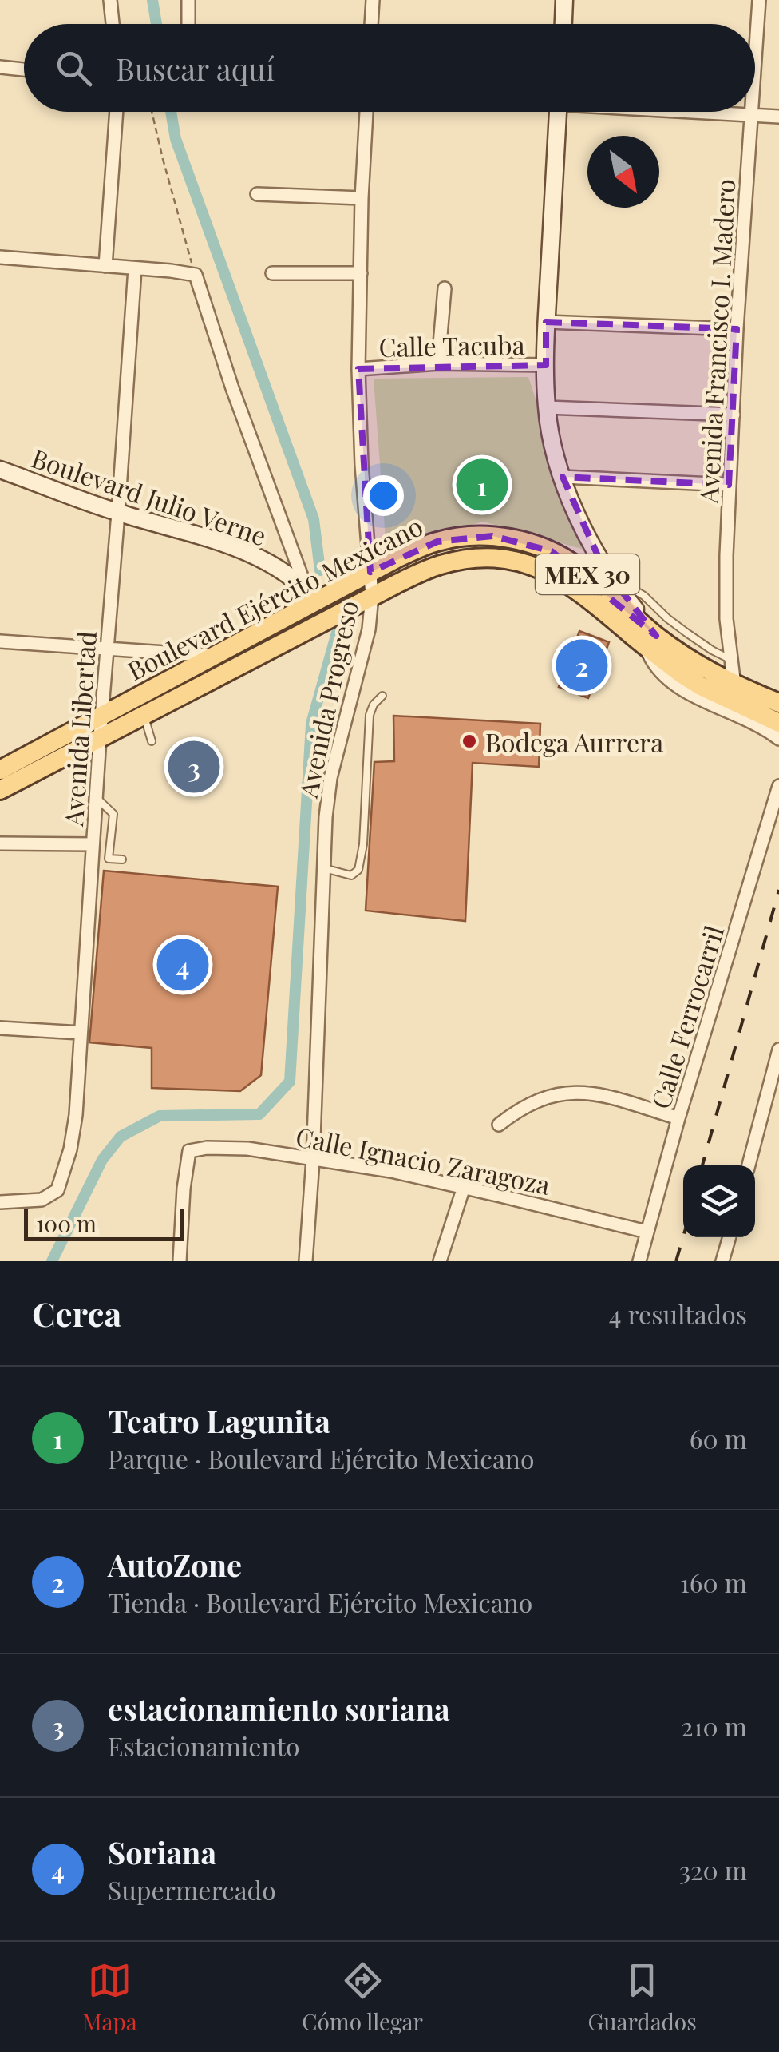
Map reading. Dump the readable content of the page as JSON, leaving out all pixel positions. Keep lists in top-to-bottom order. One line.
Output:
{"streets":{"main road":["Boulevard Julio Verne","MEX 30","Boulevard Ejército Mexicano"],"street":["Avenida Francisco I. Madero","Calle Tacuba","Avenida Progreso","Avenida Libertad","Calle Ferrocarril","Calle Ignacio Zaragoza"]},"crossings":[["Avenida Francisco I. Madero","Boulevard Ejército Mexicano"],["Calle Tacuba","Avenida Progreso"],["Boulevard Julio Verne","Boulevard Ejército Mexicano"],["Boulevard Julio Verne","Avenida Libertad"],["Boulevard Ejército Mexicano","Avenida Progreso"],["Boulevard Ejército Mexicano","Avenida Libertad"],["Avenida Progreso","Calle Ignacio Zaragoza"],["Calle Ferrocarril","Calle Ignacio Zaragoza"]],"places":["Bodega Aurrera"],"scale_bar":"100 m","north":"bottom right","page":{"search":"Buscar aquí","pins":["1","2","3","4"],"scale":"100 m","heading":["Cerca","4 resultados"],"list":[{"mark":"1","name":"Teatro Lagunita","note":"Parque · Boulevard Ejército Mexicano","value":"60 m"},{"mark":"2","name":"AutoZone","note":"Tienda · Boulevard Ejército Mexicano","value":"160 m"},{"mark":"3","name":"estacionamiento soriana","note":"Estacionamiento","value":"210 m"},{"mark":"4","name":"Soriana","note":"Supermercado","value":"320 m"}],"nav":["Mapa","Cómo llegar","Guardados"]}}
